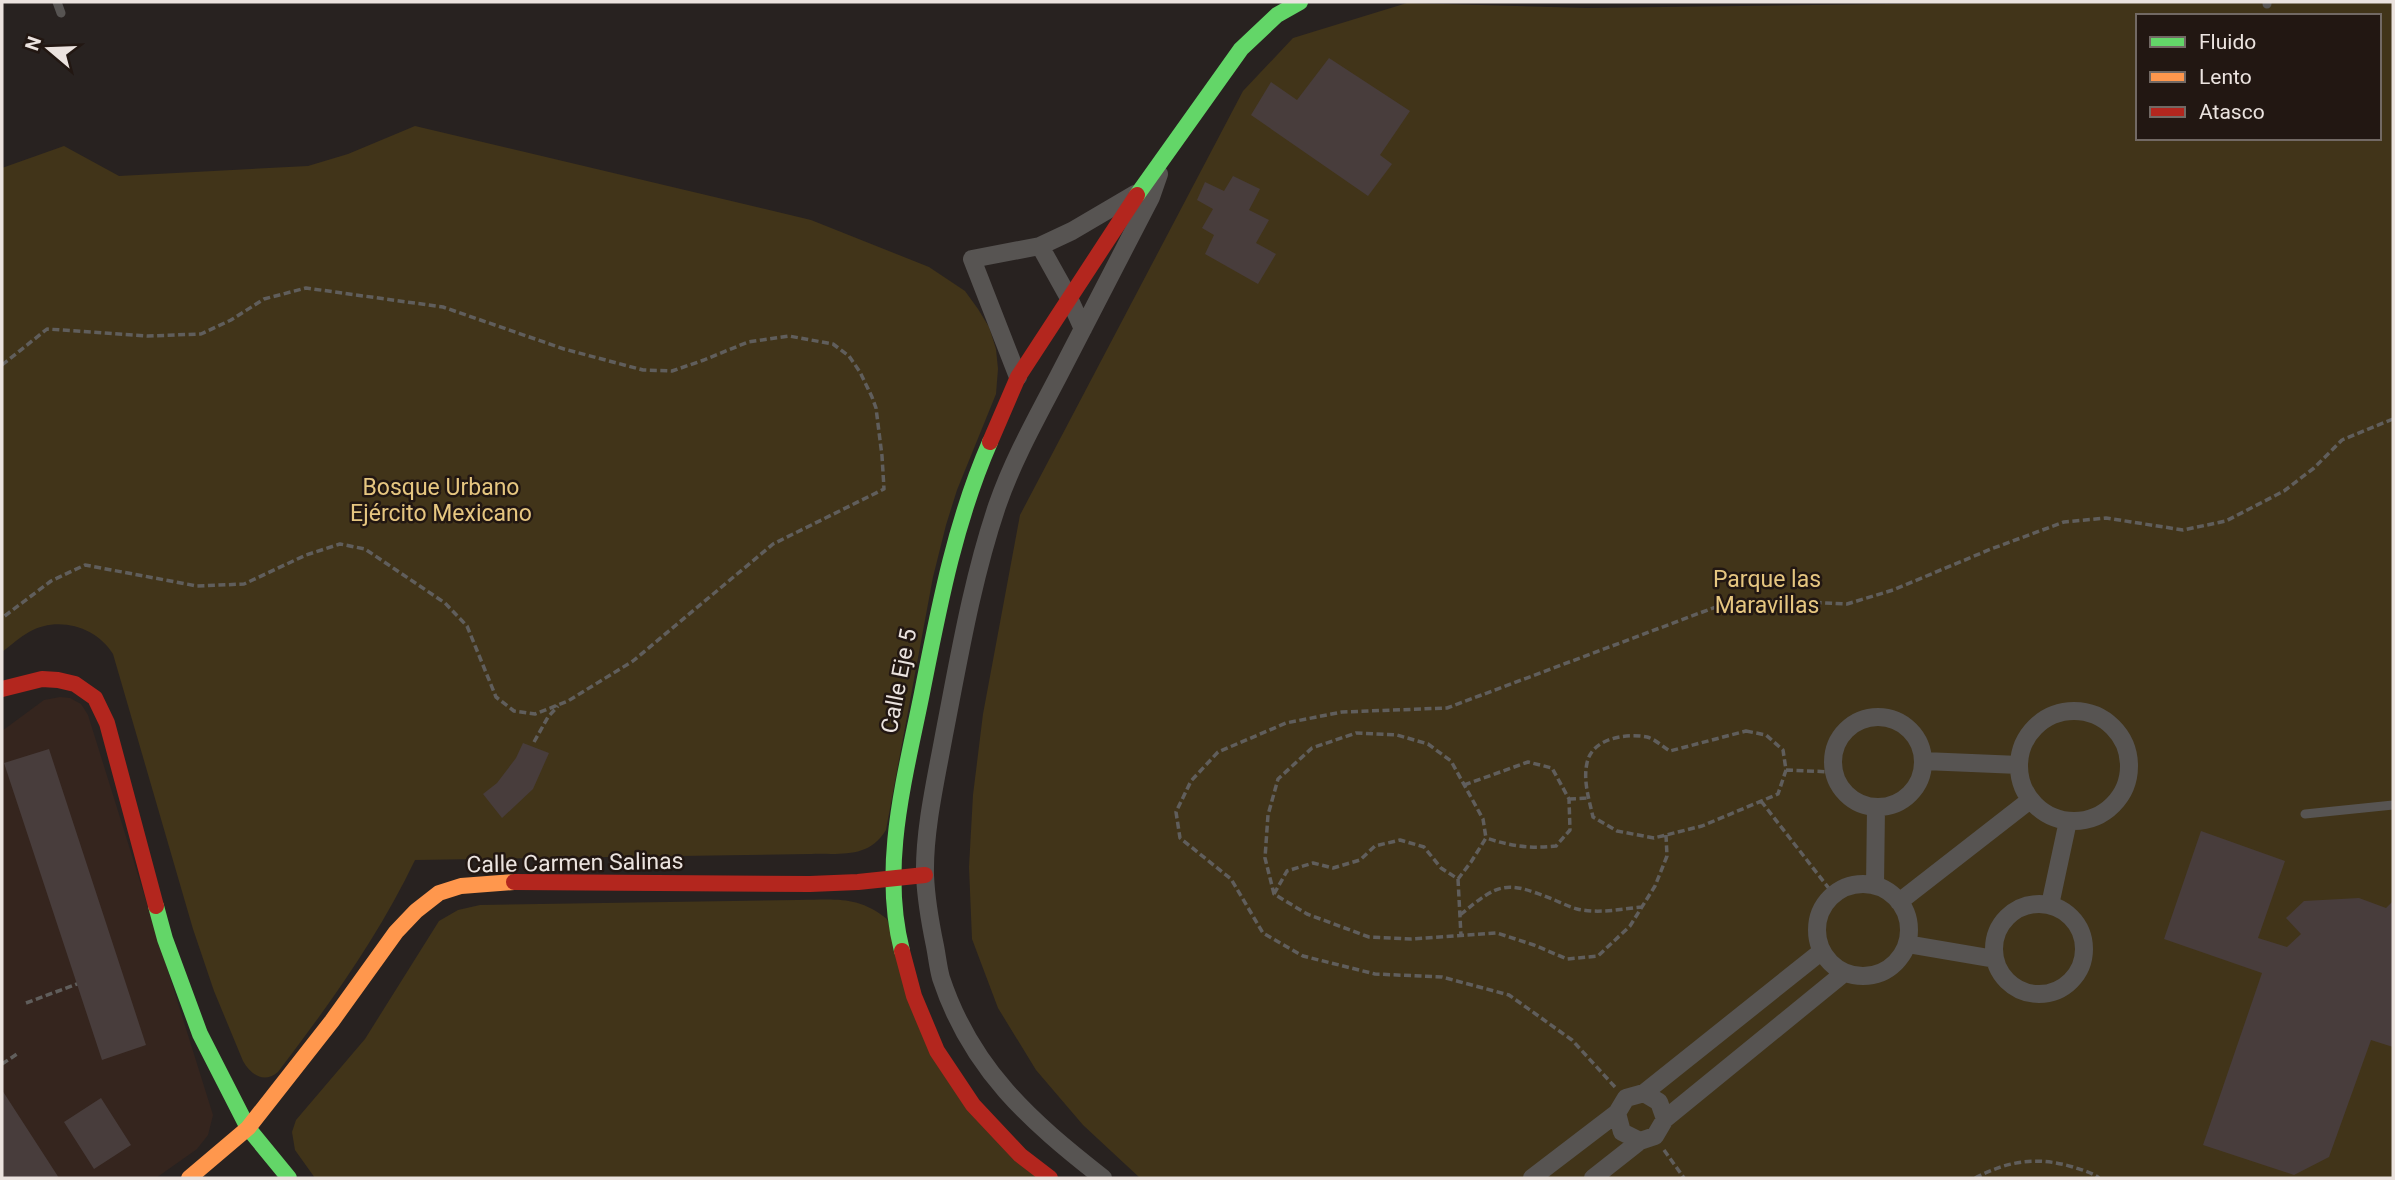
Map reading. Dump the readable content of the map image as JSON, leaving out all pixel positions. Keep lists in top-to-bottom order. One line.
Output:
{"streets":{"street":["Calle Eje 5","Calle Carmen Salinas"]},"crossings":[["Calle Eje 5","Calle Carmen Salinas"]],"parks":["Bosque Urbano Ejército Mexicano","Parque las Maravillas"],"legend":["Fluido","Lento","Atasco"],"north":"left"}
